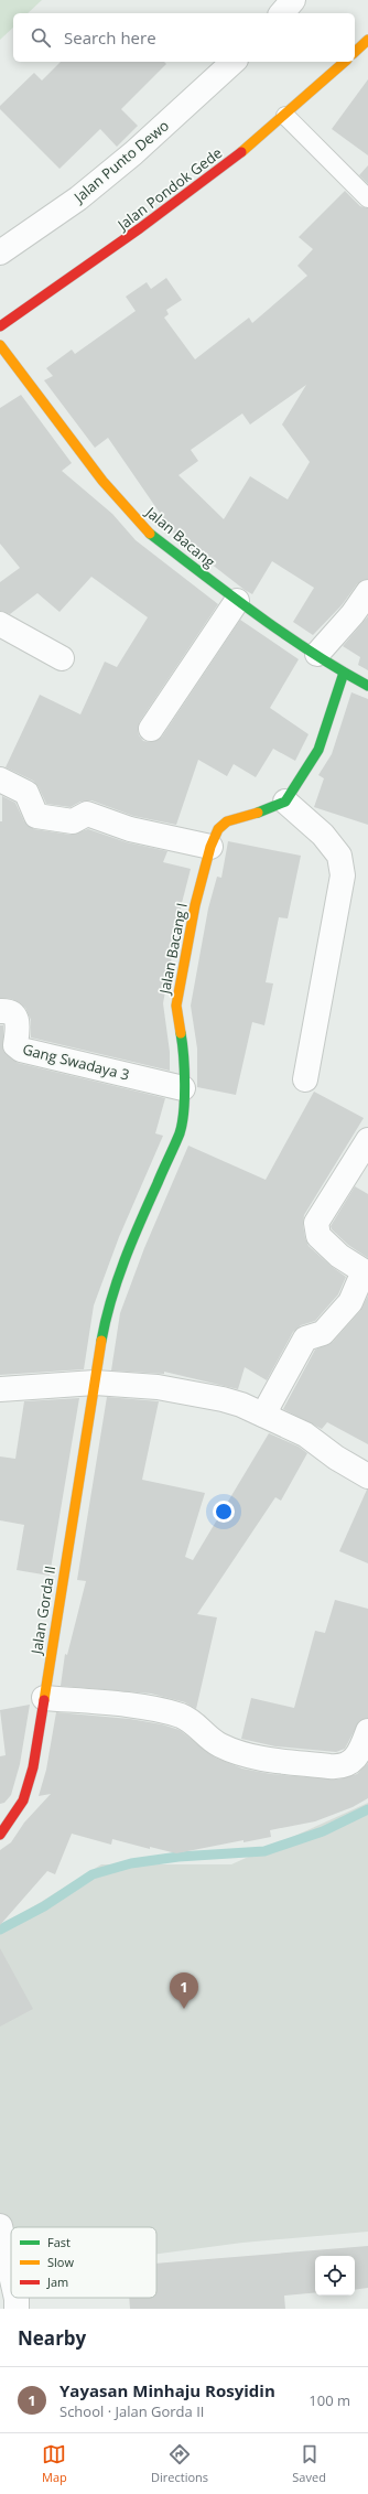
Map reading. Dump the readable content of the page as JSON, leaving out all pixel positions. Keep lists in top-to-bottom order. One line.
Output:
{"streets":{"street":["Jalan Punto Dewo","Jalan Pondok Gede","Jalan Bacang","Jalan Bacang I","Gang Swadaya 3","Jalan Gorda II"]},"crossings":[["Jalan Bacang I","Gang Swadaya 3"],["Jalan Bacang I","Jalan Gorda II"]],"legend":["Fast","Slow","Jam"],"page":{"search":"Search here","pins":"1","heading":"Nearby","list":[{"mark":"1","name":"Yayasan Minhaju Rosyidin","note":"School · Jalan Gorda II","value":"100 m"}],"nav":["Map","Directions","Saved"]}}
